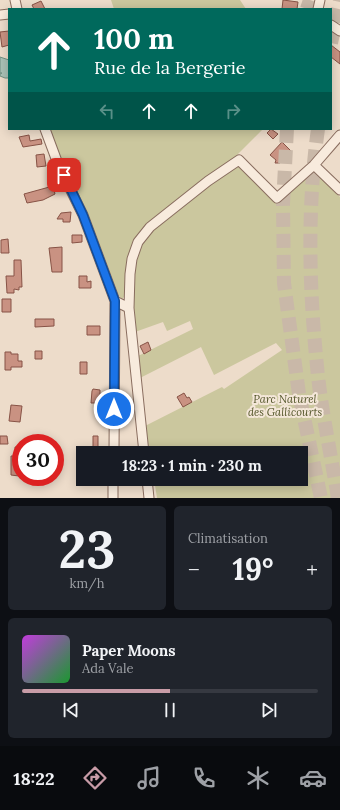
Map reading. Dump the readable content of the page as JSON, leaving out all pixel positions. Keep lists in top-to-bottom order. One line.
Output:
{"parks":["Parc Naturel des Gallicourts"],"page":{"turn":["100 m","Rue de la Bergerie"],"limit":"30","trip":"18:23 · 1 min · 230 m","tile":[["23","km/h"],"Climatisation"],"heat":["−","19°","+"],"song":["Paper Moons","Ada Vale"],"tabs":"18:22"}}
